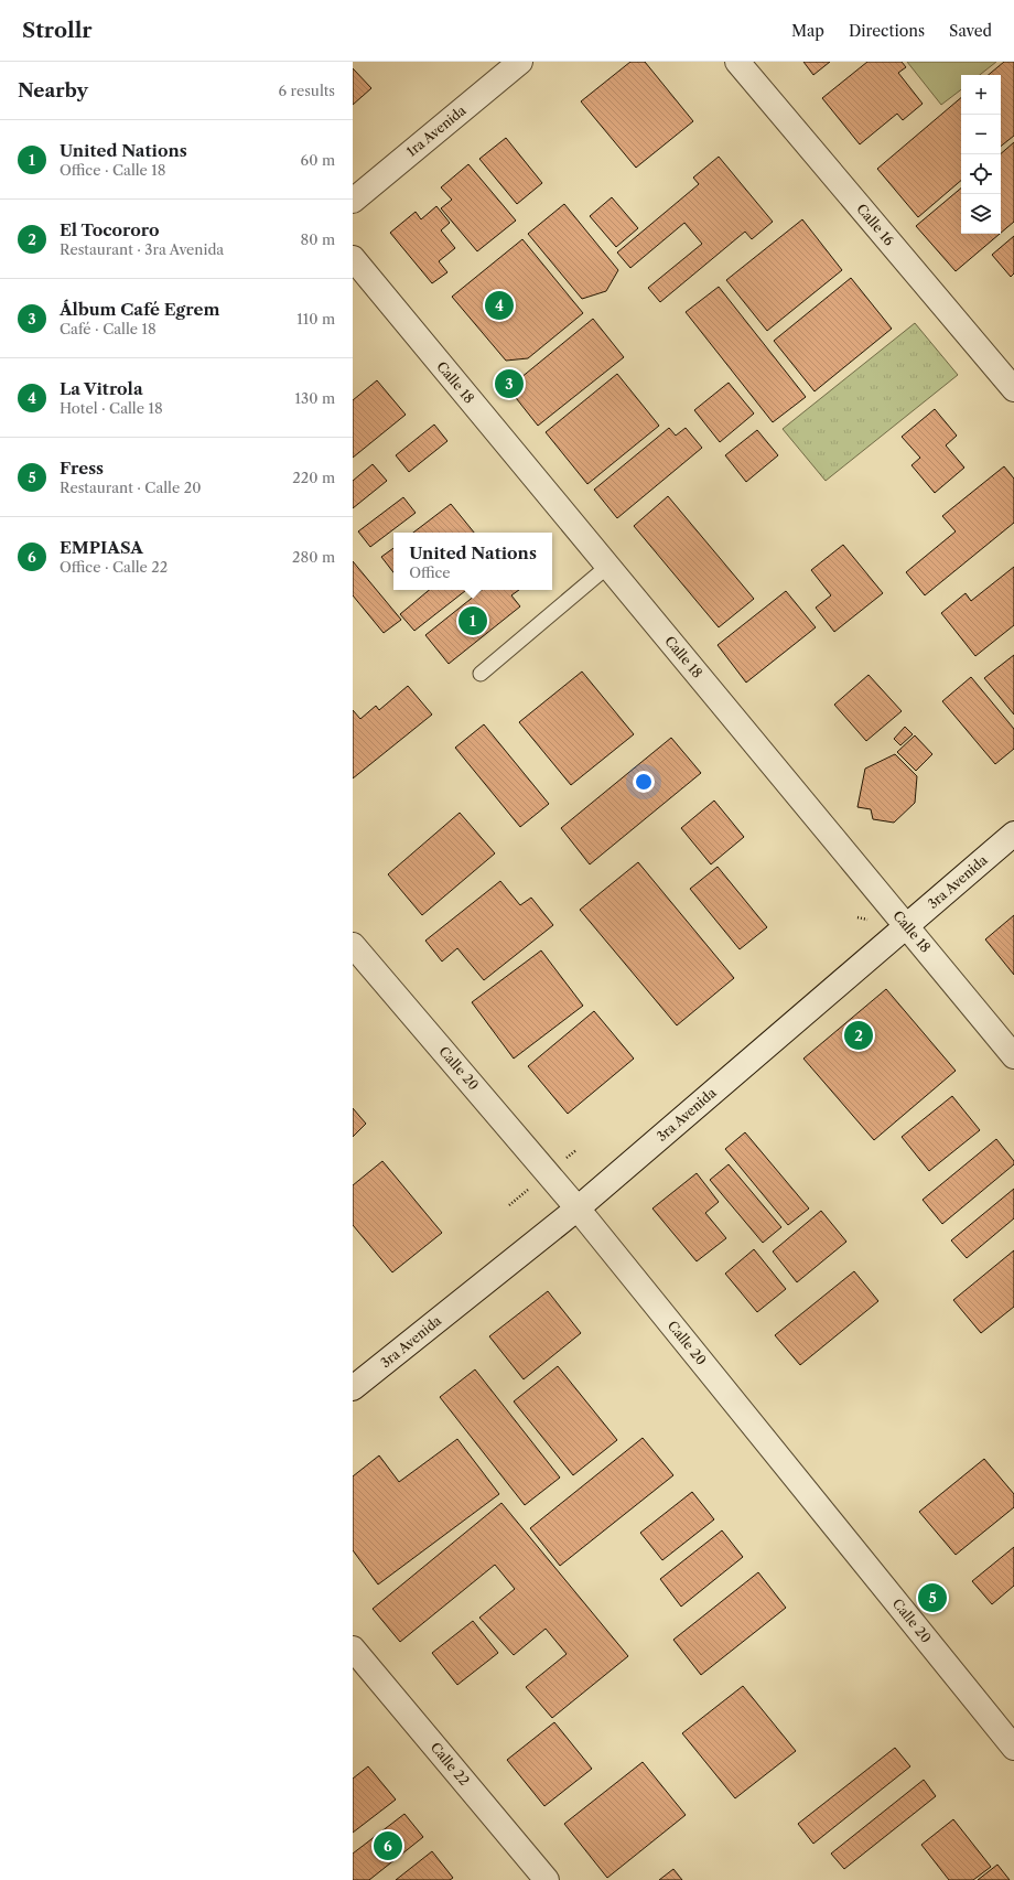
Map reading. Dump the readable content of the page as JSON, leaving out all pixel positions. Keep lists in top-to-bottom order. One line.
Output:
{"streets":{"street":["1ra Avenida","Calle 16","Calle 18","3ra Avenida","Calle 20","Calle 22"]},"crossings":[["Calle 18","3ra Avenida"],["3ra Avenida","Calle 20"]],"page":{"header":"Strollr","nav":["Map","Directions","Saved"],"heading":["Nearby","6 results"],"map_buttons":["+","−"],"list":[{"mark":"1","name":"United Nations","note":"Office · Calle 18","value":"60 m"},{"mark":"2","name":"El Tocororo","note":"Restaurant · 3ra Avenida","value":"80 m"},{"mark":"3","name":"Álbum Café Egrem","note":"Café · Calle 18","value":"110 m"},{"mark":"4","name":"La Vitrola","note":"Hotel · Calle 18","value":"130 m"},{"mark":"5","name":"Fress","note":"Restaurant · Calle 20","value":"220 m"},{"mark":"6","name":"EMPIASA","note":"Office · Calle 22","value":"280 m"}],"pins":["4","3","1","2","5","6"],"popup":["United Nations","Office"]}}
